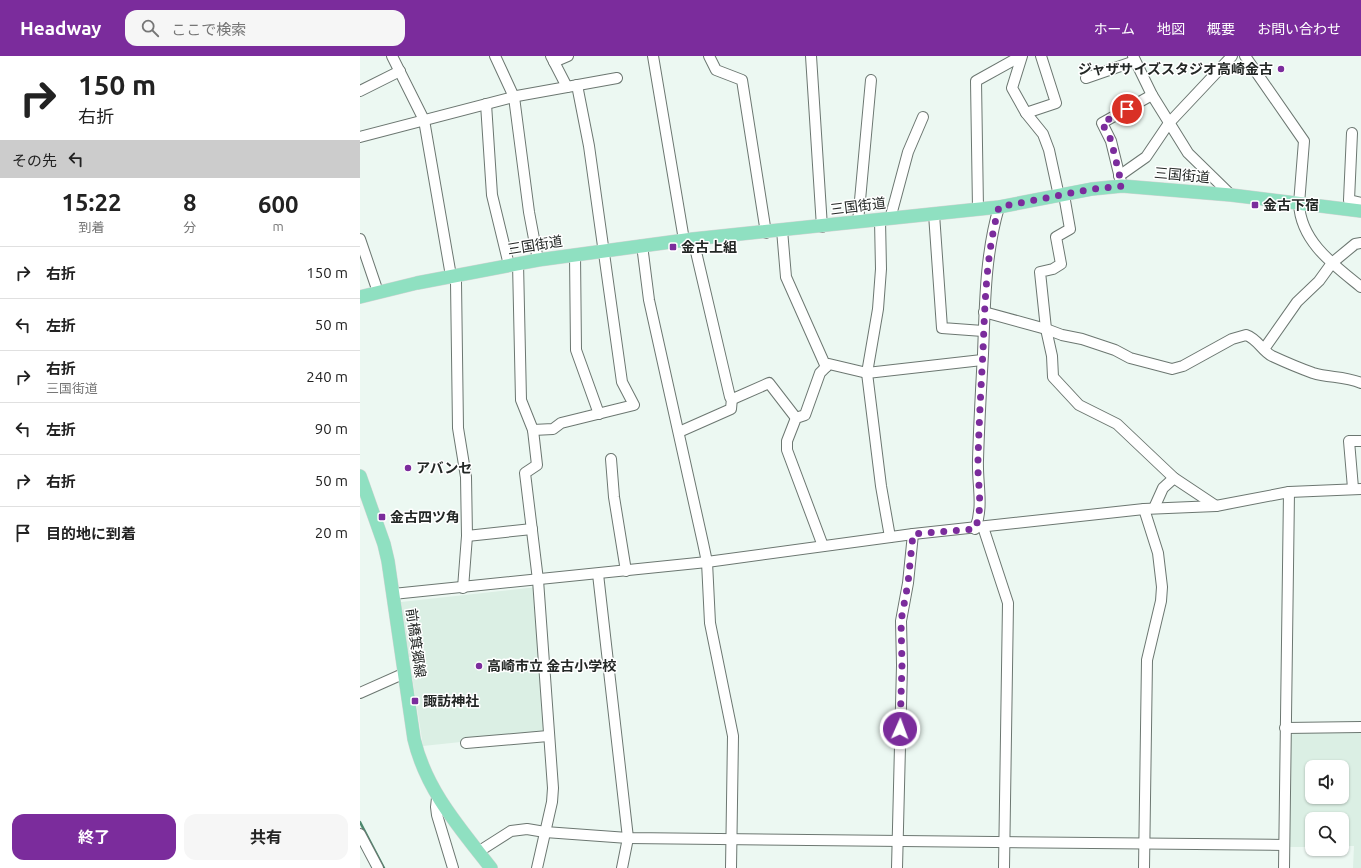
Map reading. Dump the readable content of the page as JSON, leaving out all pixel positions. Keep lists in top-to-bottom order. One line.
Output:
{"streets":{"main road":["三国街道","前橋箕郷線"]},"places":{"other":["ジャザサイズスタジオ高崎金古","アバンセ","高崎市立 金古小学校"],"transit":["金古下宿","金古上組","金古四ツ角","諏訪神社"]},"page":{"header":"Headway","search":"ここで検索","nav":["ホーム","地図","概要","お問い合わせ"],"turn":["150 m","右折"],"then":"その先","eta":["15:22","到着","8","分","600","m"],"list":[{"name":"右折","value":"150 m"},{"name":"左折","value":"50 m"},{"name":"右折","note":"三国街道","value":"240 m"},{"name":"左折","value":"90 m"},{"name":"右折","value":"50 m"},{"name":"目的地に到着","value":"20 m"}],"buttons":["終了","共有"]}}
